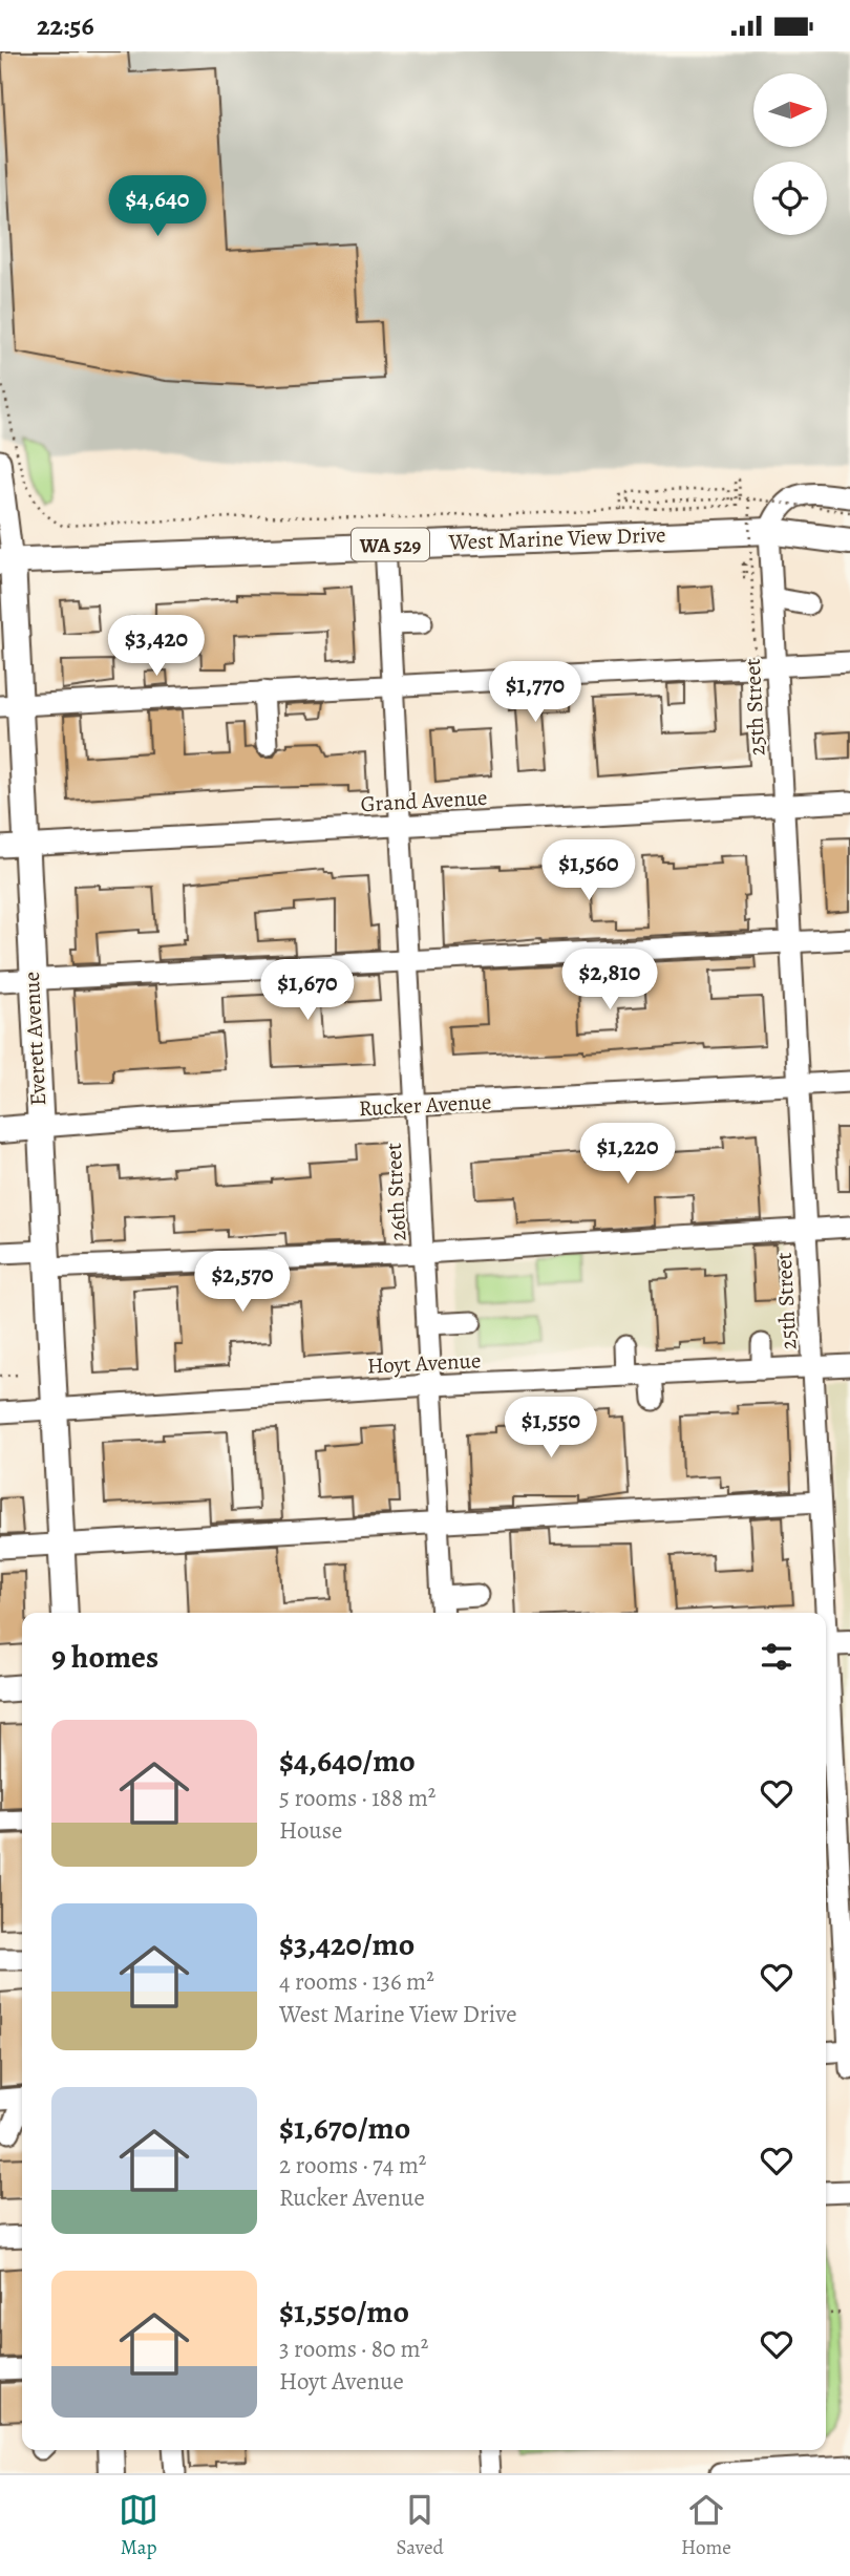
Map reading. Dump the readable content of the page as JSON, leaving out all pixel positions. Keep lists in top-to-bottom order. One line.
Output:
{"streets":{"main road":["West Marine View Drive","WA 529","Everett Avenue","Rucker Avenue"],"street":["25th Street","Grand Avenue","26th Street","Hoyt Avenue"]},"crossings":[["West Marine View Drive","25th Street"],["West Marine View Drive","Everett Avenue"],["West Marine View Drive","26th Street"],["25th Street","Grand Avenue"],["25th Street","Rucker Avenue"],["25th Street","Hoyt Avenue"],["Grand Avenue","Everett Avenue"],["Grand Avenue","26th Street"],["Everett Avenue","Rucker Avenue"],["Everett Avenue","Hoyt Avenue"],["Rucker Avenue","26th Street"],["26th Street","Hoyt Avenue"]],"north":"right","page":{"status":"22:56","price":["$4,640","$3,420","$1,770","$1,560","$2,810","$1,670","$1,220","$2,570","$1,550"],"heading":"9 homes","list":[{"name":"$4,640/mo","note":"5 rooms · 188 m² · House"},{"name":"$3,420/mo","note":"4 rooms · 136 m² · West Marine View Drive"},{"name":"$1,670/mo","note":"2 rooms · 74 m² · Rucker Avenue"},{"name":"$1,550/mo","note":"3 rooms · 80 m² · Hoyt Avenue"}],"tabs":["Map","Saved","Home"]}}
